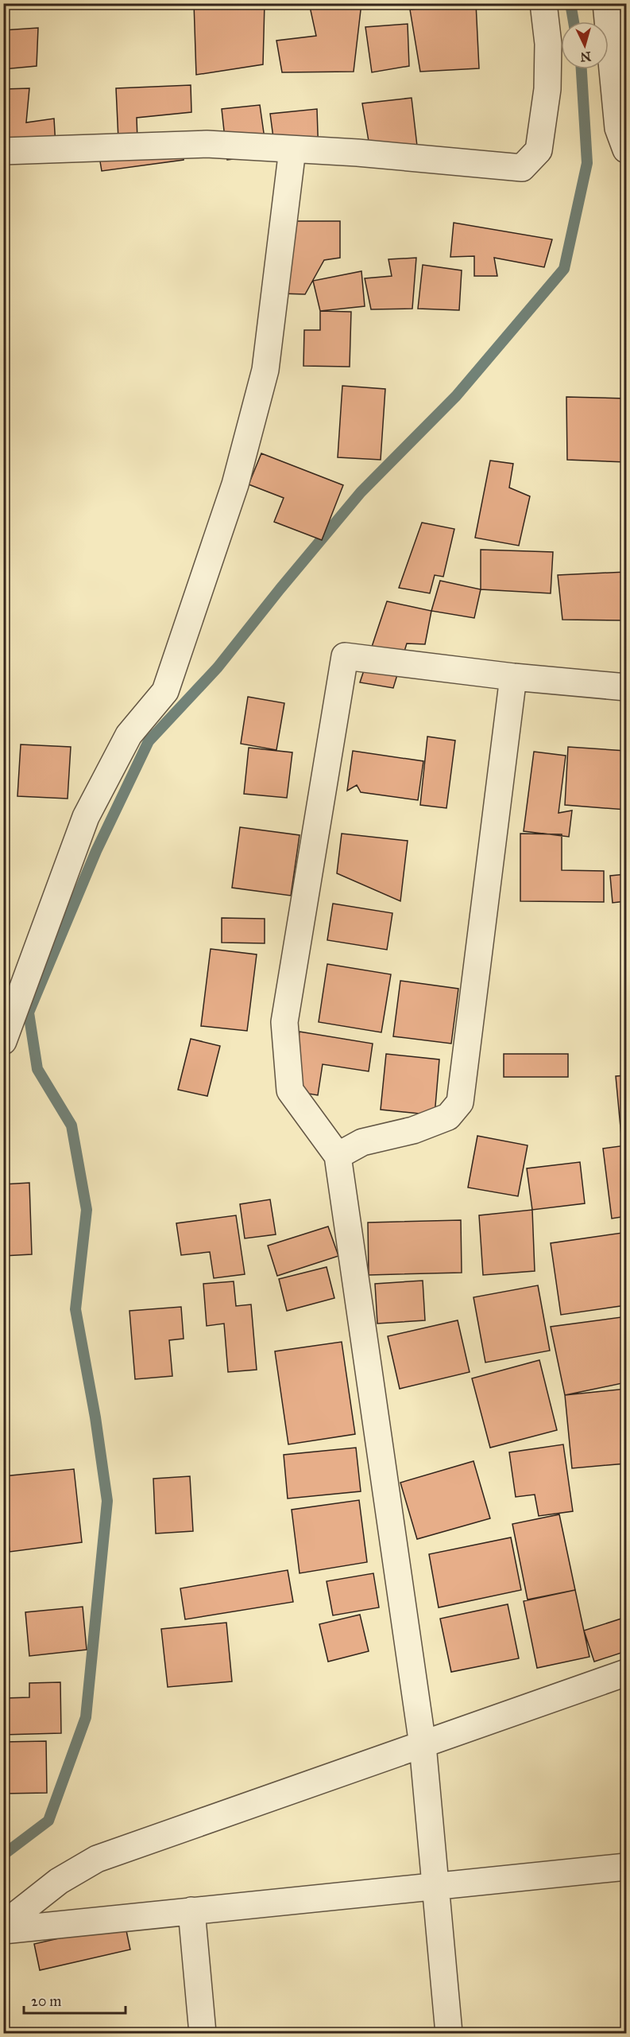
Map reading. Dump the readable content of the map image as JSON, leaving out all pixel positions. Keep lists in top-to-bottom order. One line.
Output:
{"scale_bar":"20 m","north":"bottom"}
